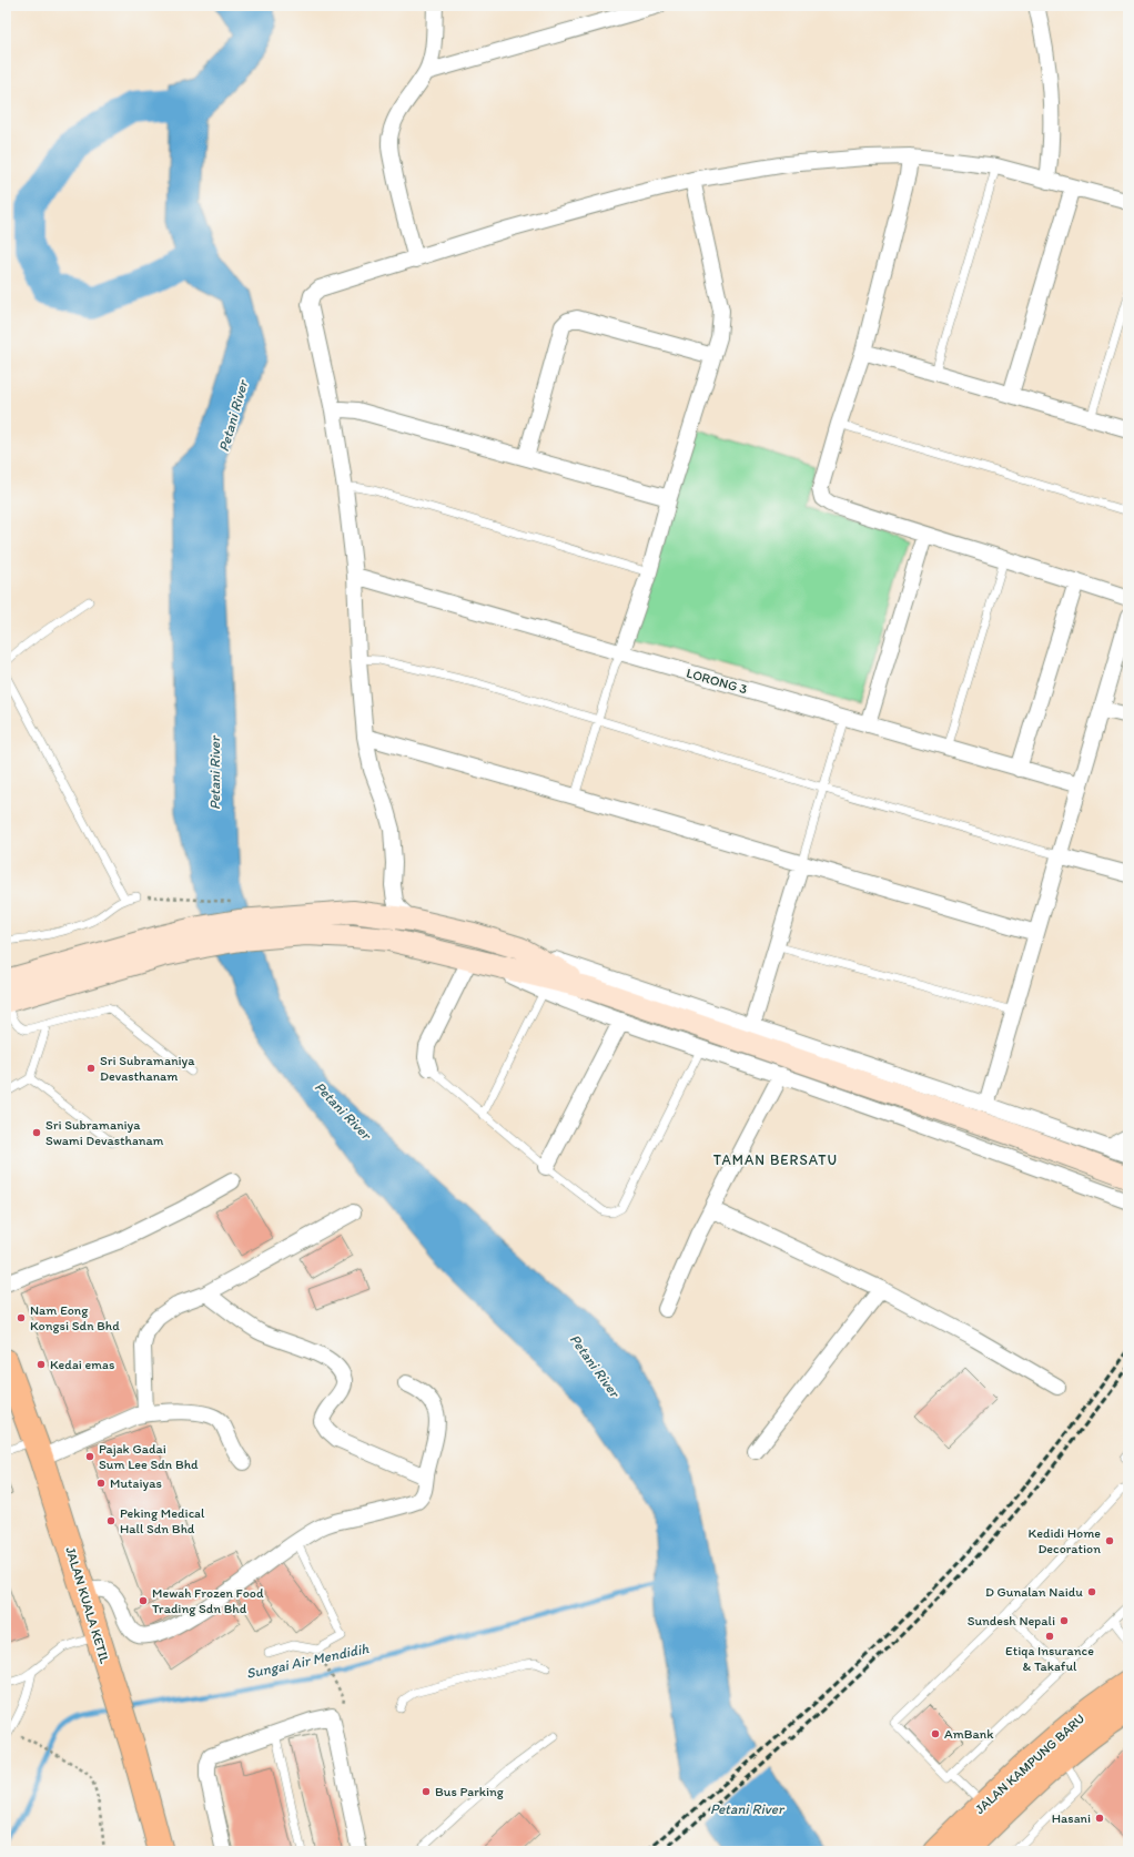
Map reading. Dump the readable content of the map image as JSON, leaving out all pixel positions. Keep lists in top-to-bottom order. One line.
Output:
{"streets":{"main road":["JALAN KUALA KETIL","JALAN KAMPUNG BARU"],"street":["LORONG 3"]},"districts":["TAMAN BERSATU"],"water":["Petani River","Sungai Air Mendidih"],"places":["Sri Subramaniya Devasthanam","Sri Subramaniya Swami Devasthanam","Nam Eong Kongsi Sdn Bhd","Kedai emas","Pajak Gadai Sum Lee Sdn Bhd","Mutaiyas","Peking Medical Hall Sdn Bhd","Kedidi Home Decoration","D Gunalan Naidu","Mewah Frozen Food Trading Sdn Bhd","Sundesh Nepali","Etiqa Insurance & Takaful","AmBank","Bus Parking","Hasani"]}
